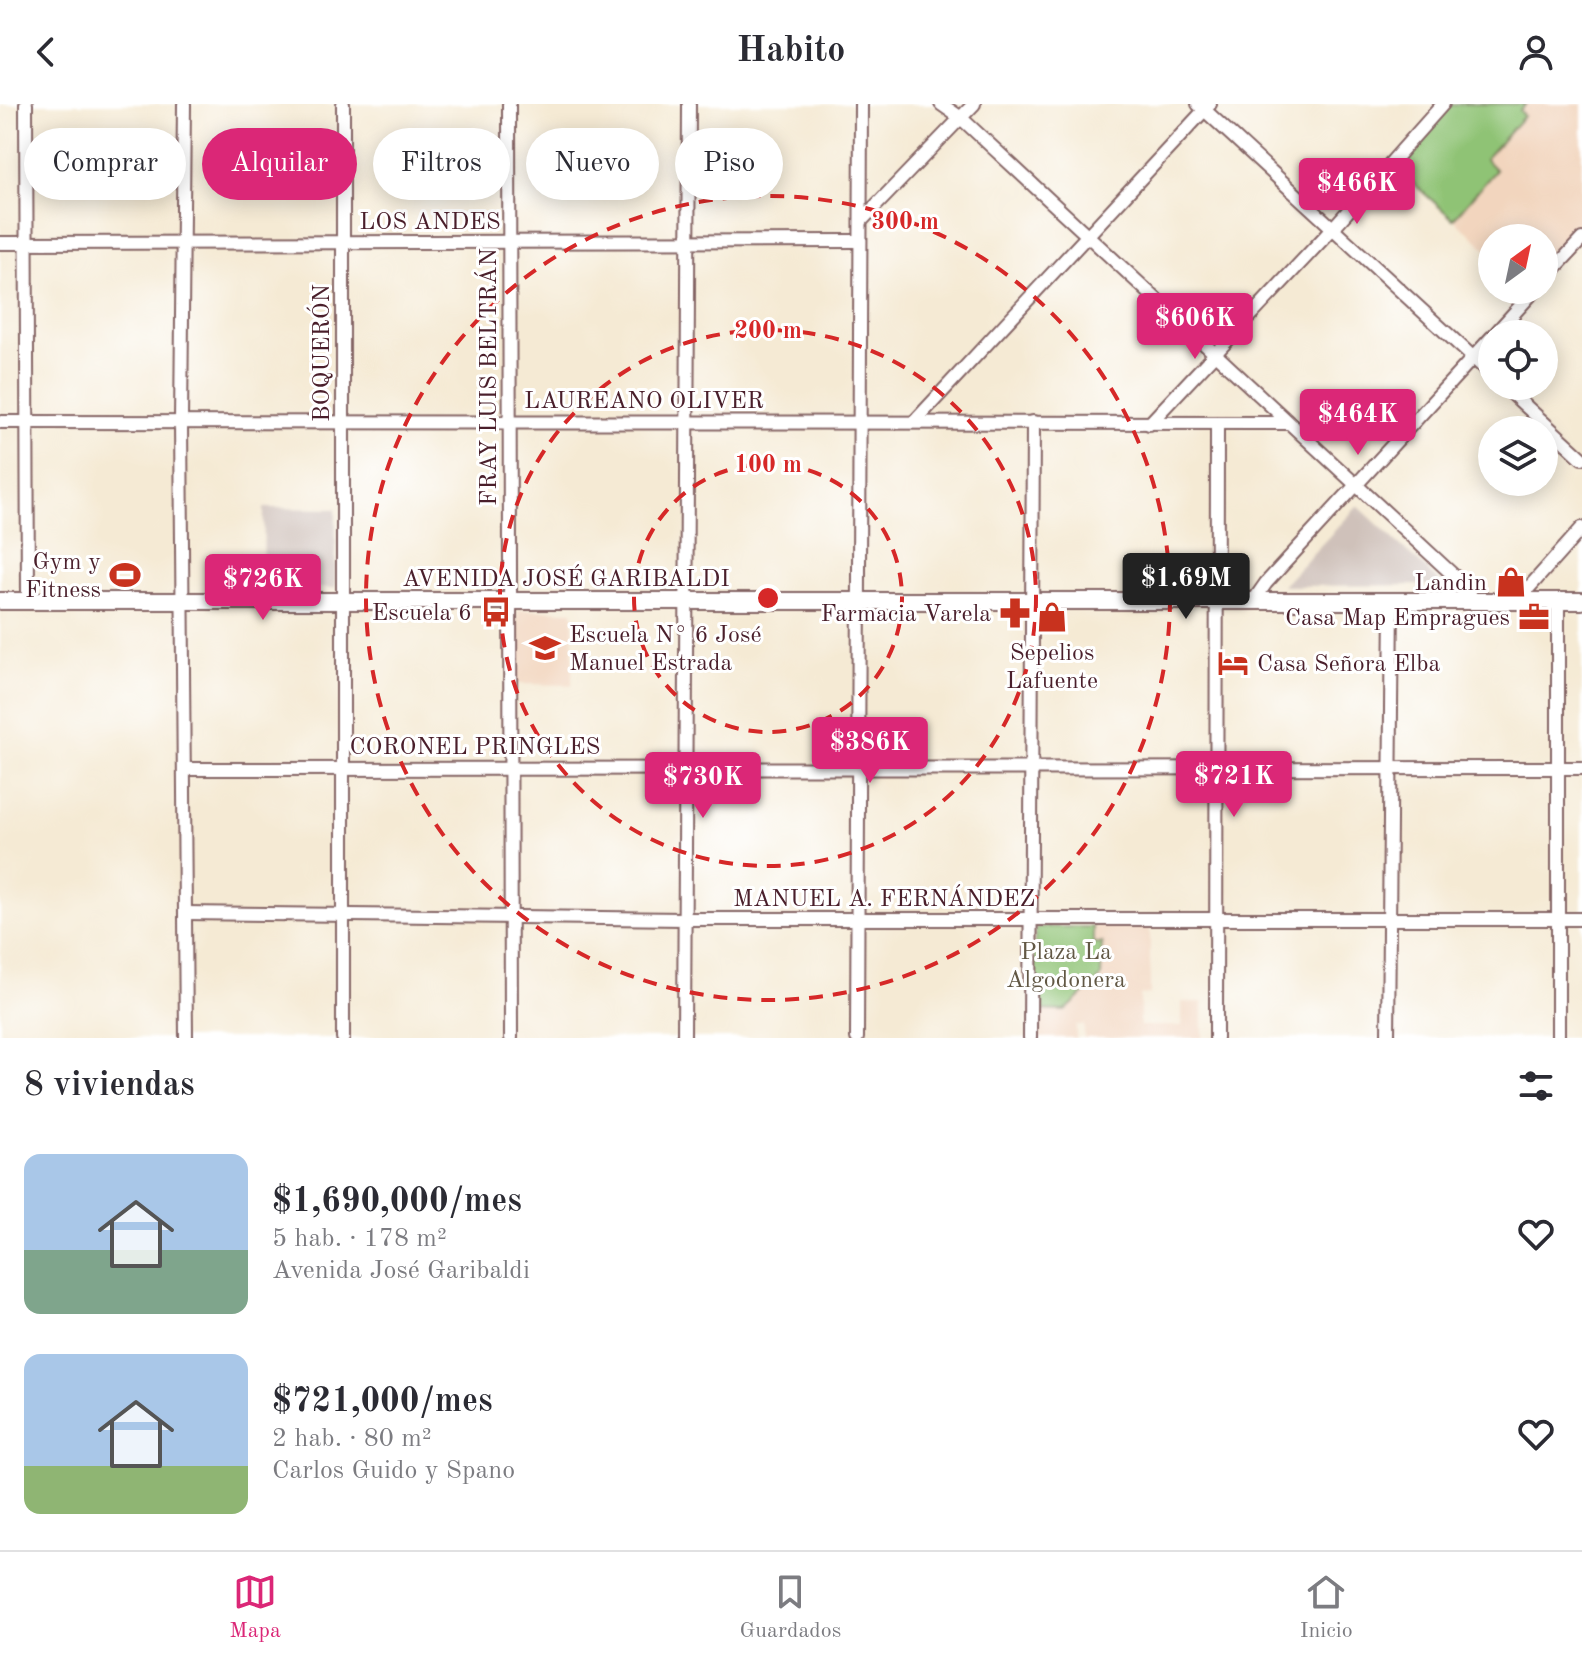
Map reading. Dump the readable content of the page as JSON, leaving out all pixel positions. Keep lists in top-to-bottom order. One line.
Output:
{"streets":{"main road":["AVENIDA JOSÉ GARIBALDI"],"street":["LOS ANDES","BOQUERÓN","FRAY LUIS BELTRÁN","LAUREANO OLIVER","CORONEL PRINGLES","MANUEL A. FERNÁNDEZ"]},"crossings":[["LOS ANDES","BOQUERÓN"],["LOS ANDES","FRAY LUIS BELTRÁN"],["BOQUERÓN","LAUREANO OLIVER"],["BOQUERÓN","AVENIDA JOSÉ GARIBALDI"],["BOQUERÓN","CORONEL PRINGLES"],["BOQUERÓN","MANUEL A. FERNÁNDEZ"],["FRAY LUIS BELTRÁN","LAUREANO OLIVER"],["FRAY LUIS BELTRÁN","AVENIDA JOSÉ GARIBALDI"],["FRAY LUIS BELTRÁN","CORONEL PRINGLES"],["FRAY LUIS BELTRÁN","MANUEL A. FERNÁNDEZ"]],"parks":["Plaza La Algodonera"],"places":{"sports":["Gym y Fitness"],"shop":["Landin","Sepelios Lafuente"],"bus stop":["Escuela 6"],"pharmacy":["Farmacia Varela"],"office":["Casa Map Empragues"],"school or university":["Escuela N° 6 José Manuel Estrada"],"hotel":["Casa Señora Elba"]},"north":"top right","page":{"header":"Habito","chip":["Comprar","Alquilar","Filtros","Nuevo","Piso"],"price":["$466K","$606K","$464K","$1.69M","$726K","$386K","$721K","$730K"],"heading":"8 viviendas","list":[{"name":"$1,690,000/mes","note":"5 hab. · 178 m² · Avenida José Garibaldi"},{"name":"$721,000/mes","note":"2 hab. · 80 m² · Carlos Guido y Spano"}],"tabs":["Mapa","Guardados","Inicio"]},"rings":["300 m","200 m","100 m"]}
